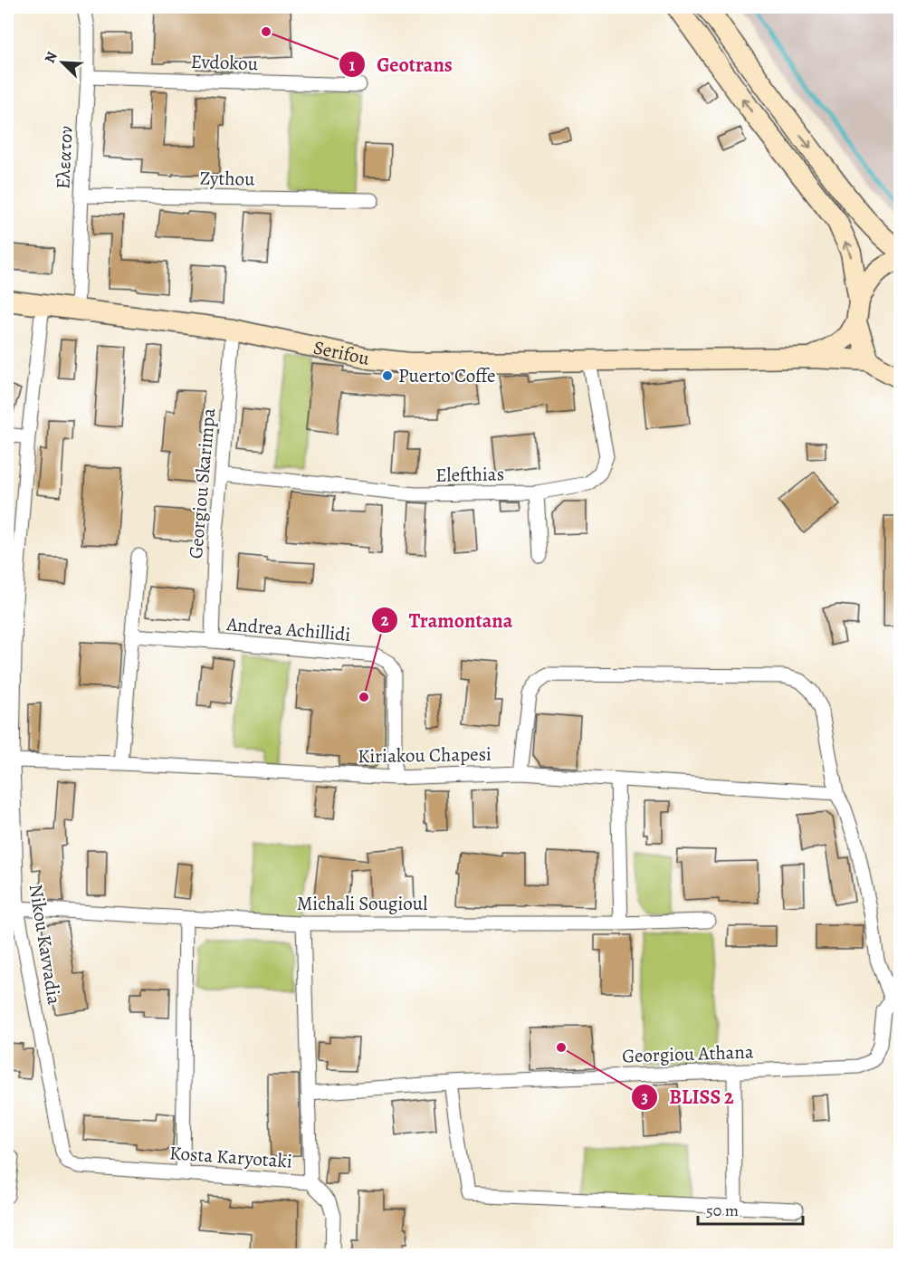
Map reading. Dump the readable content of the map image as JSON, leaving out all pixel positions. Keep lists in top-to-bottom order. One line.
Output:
{"streets":{"street":["Evdokou","Ελεατον","Zythou","Serifou","Elefthias","Georgiou Skarimpa","Andrea Achillidi","Kiriakou Chapesi","Michali Sougioul","Nikou Kavvadia","Georgiou Athana","Kosta Karyotaki"]},"crossings":[["Evdokou","Ελεατον"],["Ελεατον","Zythou"],["Ελεατον","Serifou"],["Serifou","Elefthias"],["Serifou","Georgiou Skarimpa"],["Serifou","Nikou Kavvadia"],["Elefthias","Georgiou Skarimpa"],["Georgiou Skarimpa","Andrea Achillidi"],["Andrea Achillidi","Kiriakou Chapesi"],["Kiriakou Chapesi","Nikou Kavvadia"],["Michali Sougioul","Nikou Kavvadia"],["Nikou Kavvadia","Kosta Karyotaki"]],"places":["Geotrans","Puerto Coffe","Tramontana","BLISS 2"],"scale_bar":"50 m","north":"top left"}
